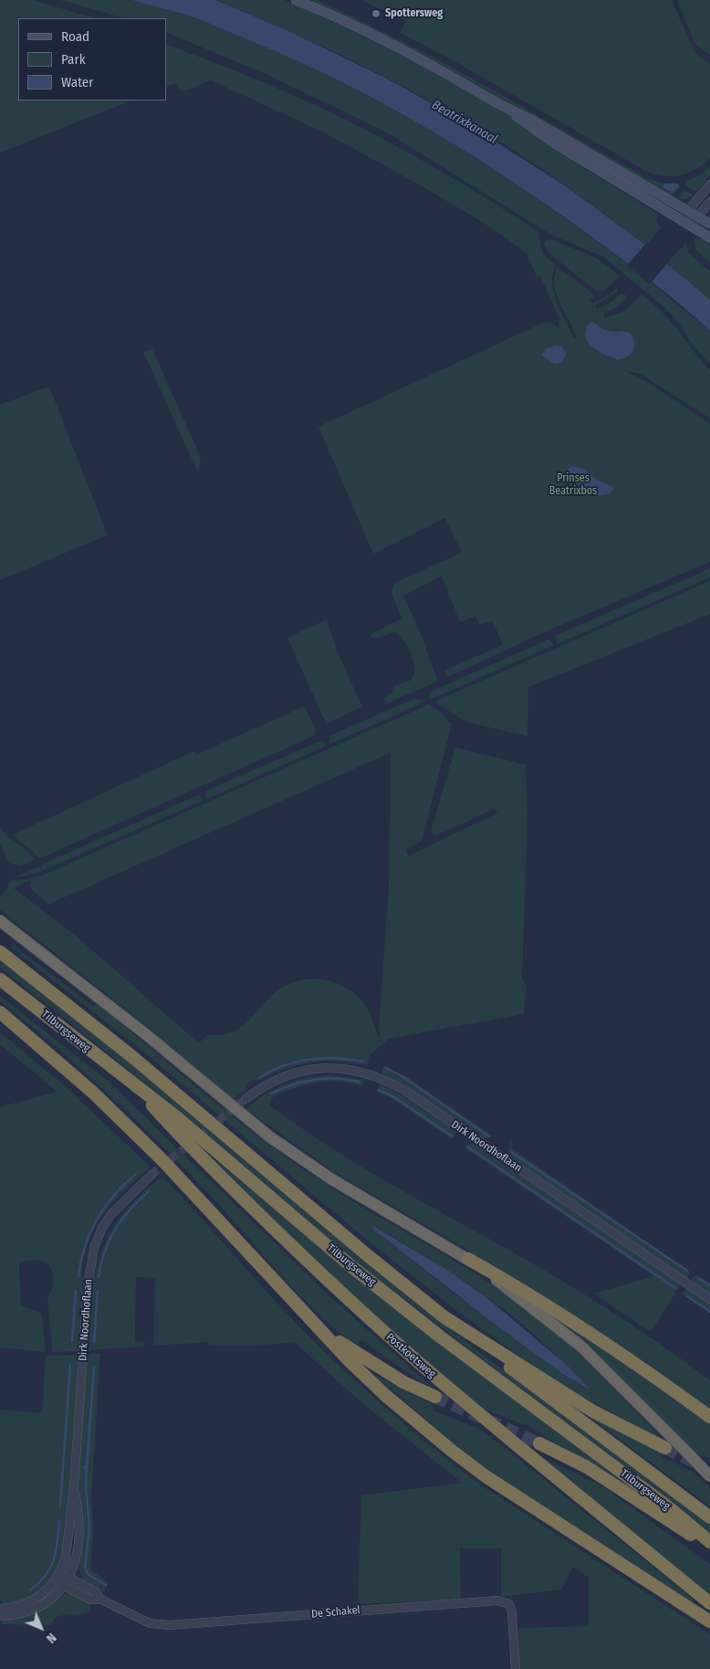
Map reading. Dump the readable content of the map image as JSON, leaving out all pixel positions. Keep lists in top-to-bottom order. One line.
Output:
{"streets":{"highway":["Tilburgseweg","Postkoetsweg"],"street":["Dirk Noordhoflaan","De Schakel"]},"crossings":[["Tilburgseweg","Postkoetsweg"],["Dirk Noordhoflaan","De Schakel"]],"water":["Beatrixkanaal"],"parks":["Prinses Beatrixbos"],"places":["Spottersweg"],"legend":["Road","Park","Water"],"north":"bottom right"}
